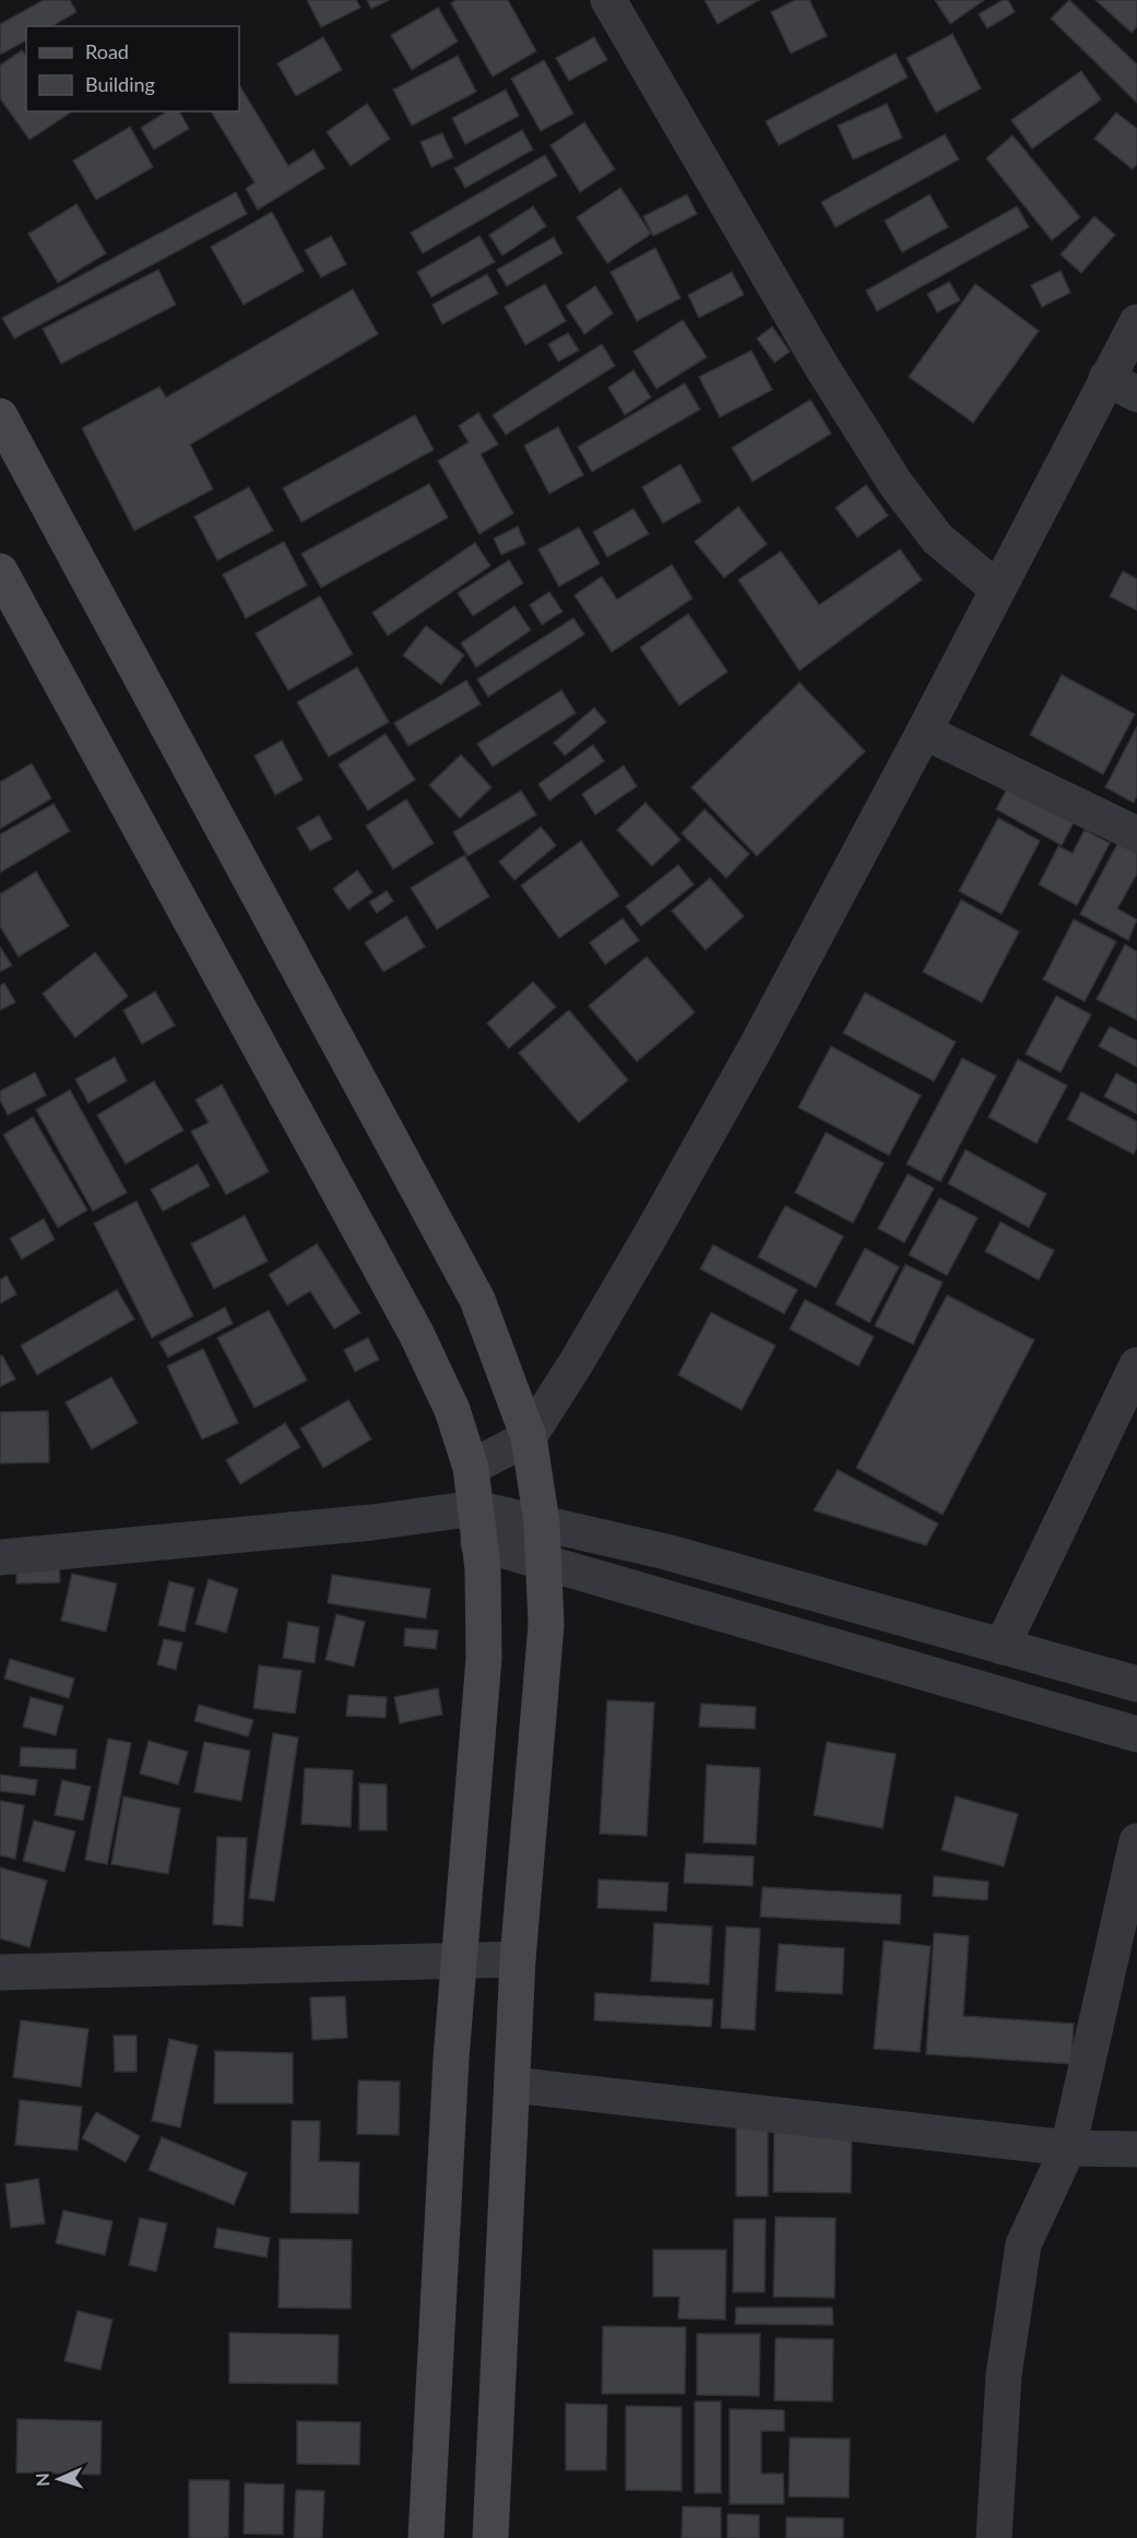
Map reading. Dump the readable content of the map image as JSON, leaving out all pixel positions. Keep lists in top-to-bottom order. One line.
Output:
{"legend":["Road","Building"],"north":"left"}
